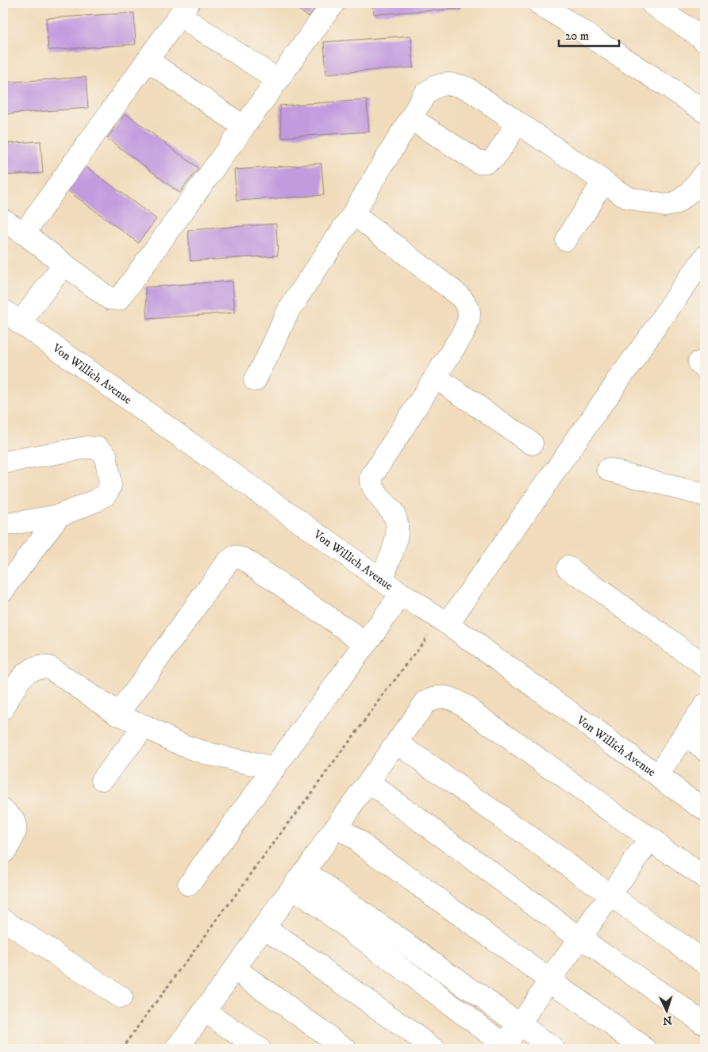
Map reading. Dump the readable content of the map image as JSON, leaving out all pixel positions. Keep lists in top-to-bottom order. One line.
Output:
{"streets":{"street":["Von Willich Avenue"]},"scale_bar":"20 m","north":"bottom"}
